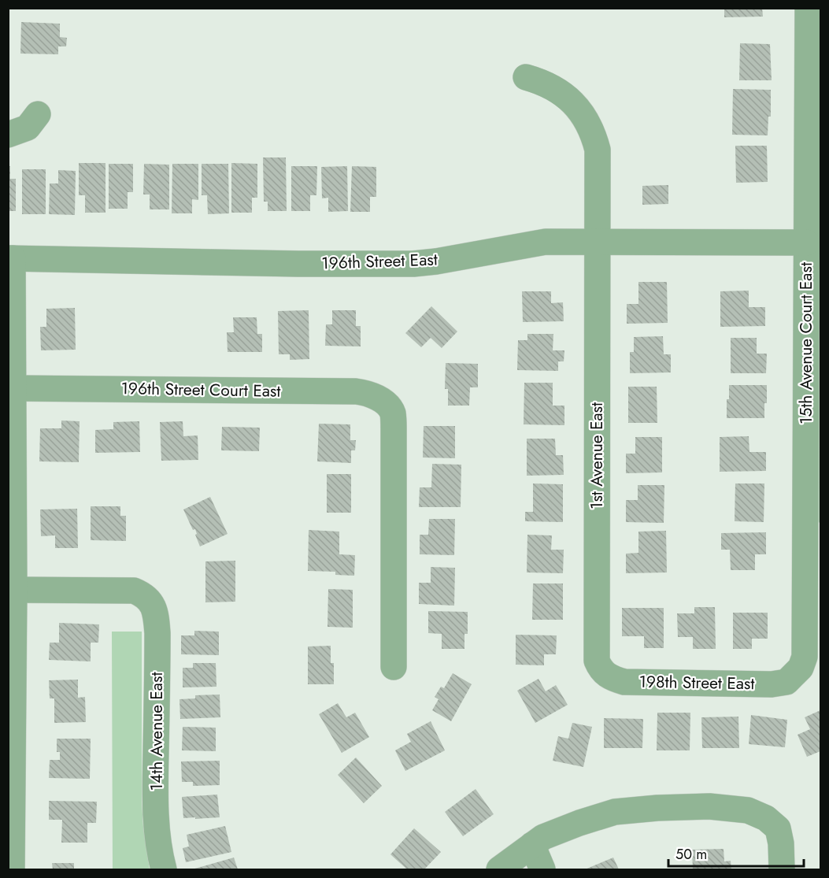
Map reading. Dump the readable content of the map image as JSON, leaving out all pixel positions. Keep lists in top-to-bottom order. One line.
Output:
{"streets":{"street":["196th Street East","15th Avenue Court East","196th Street Court East","1st Avenue East","198th Street East","14th Avenue East"]},"crossings":[["196th Street East","15th Avenue Court East"],["196th Street East","1st Avenue East"],["15th Avenue Court East","198th Street East"],["1st Avenue East","198th Street East"]],"scale_bar":"50 m"}
